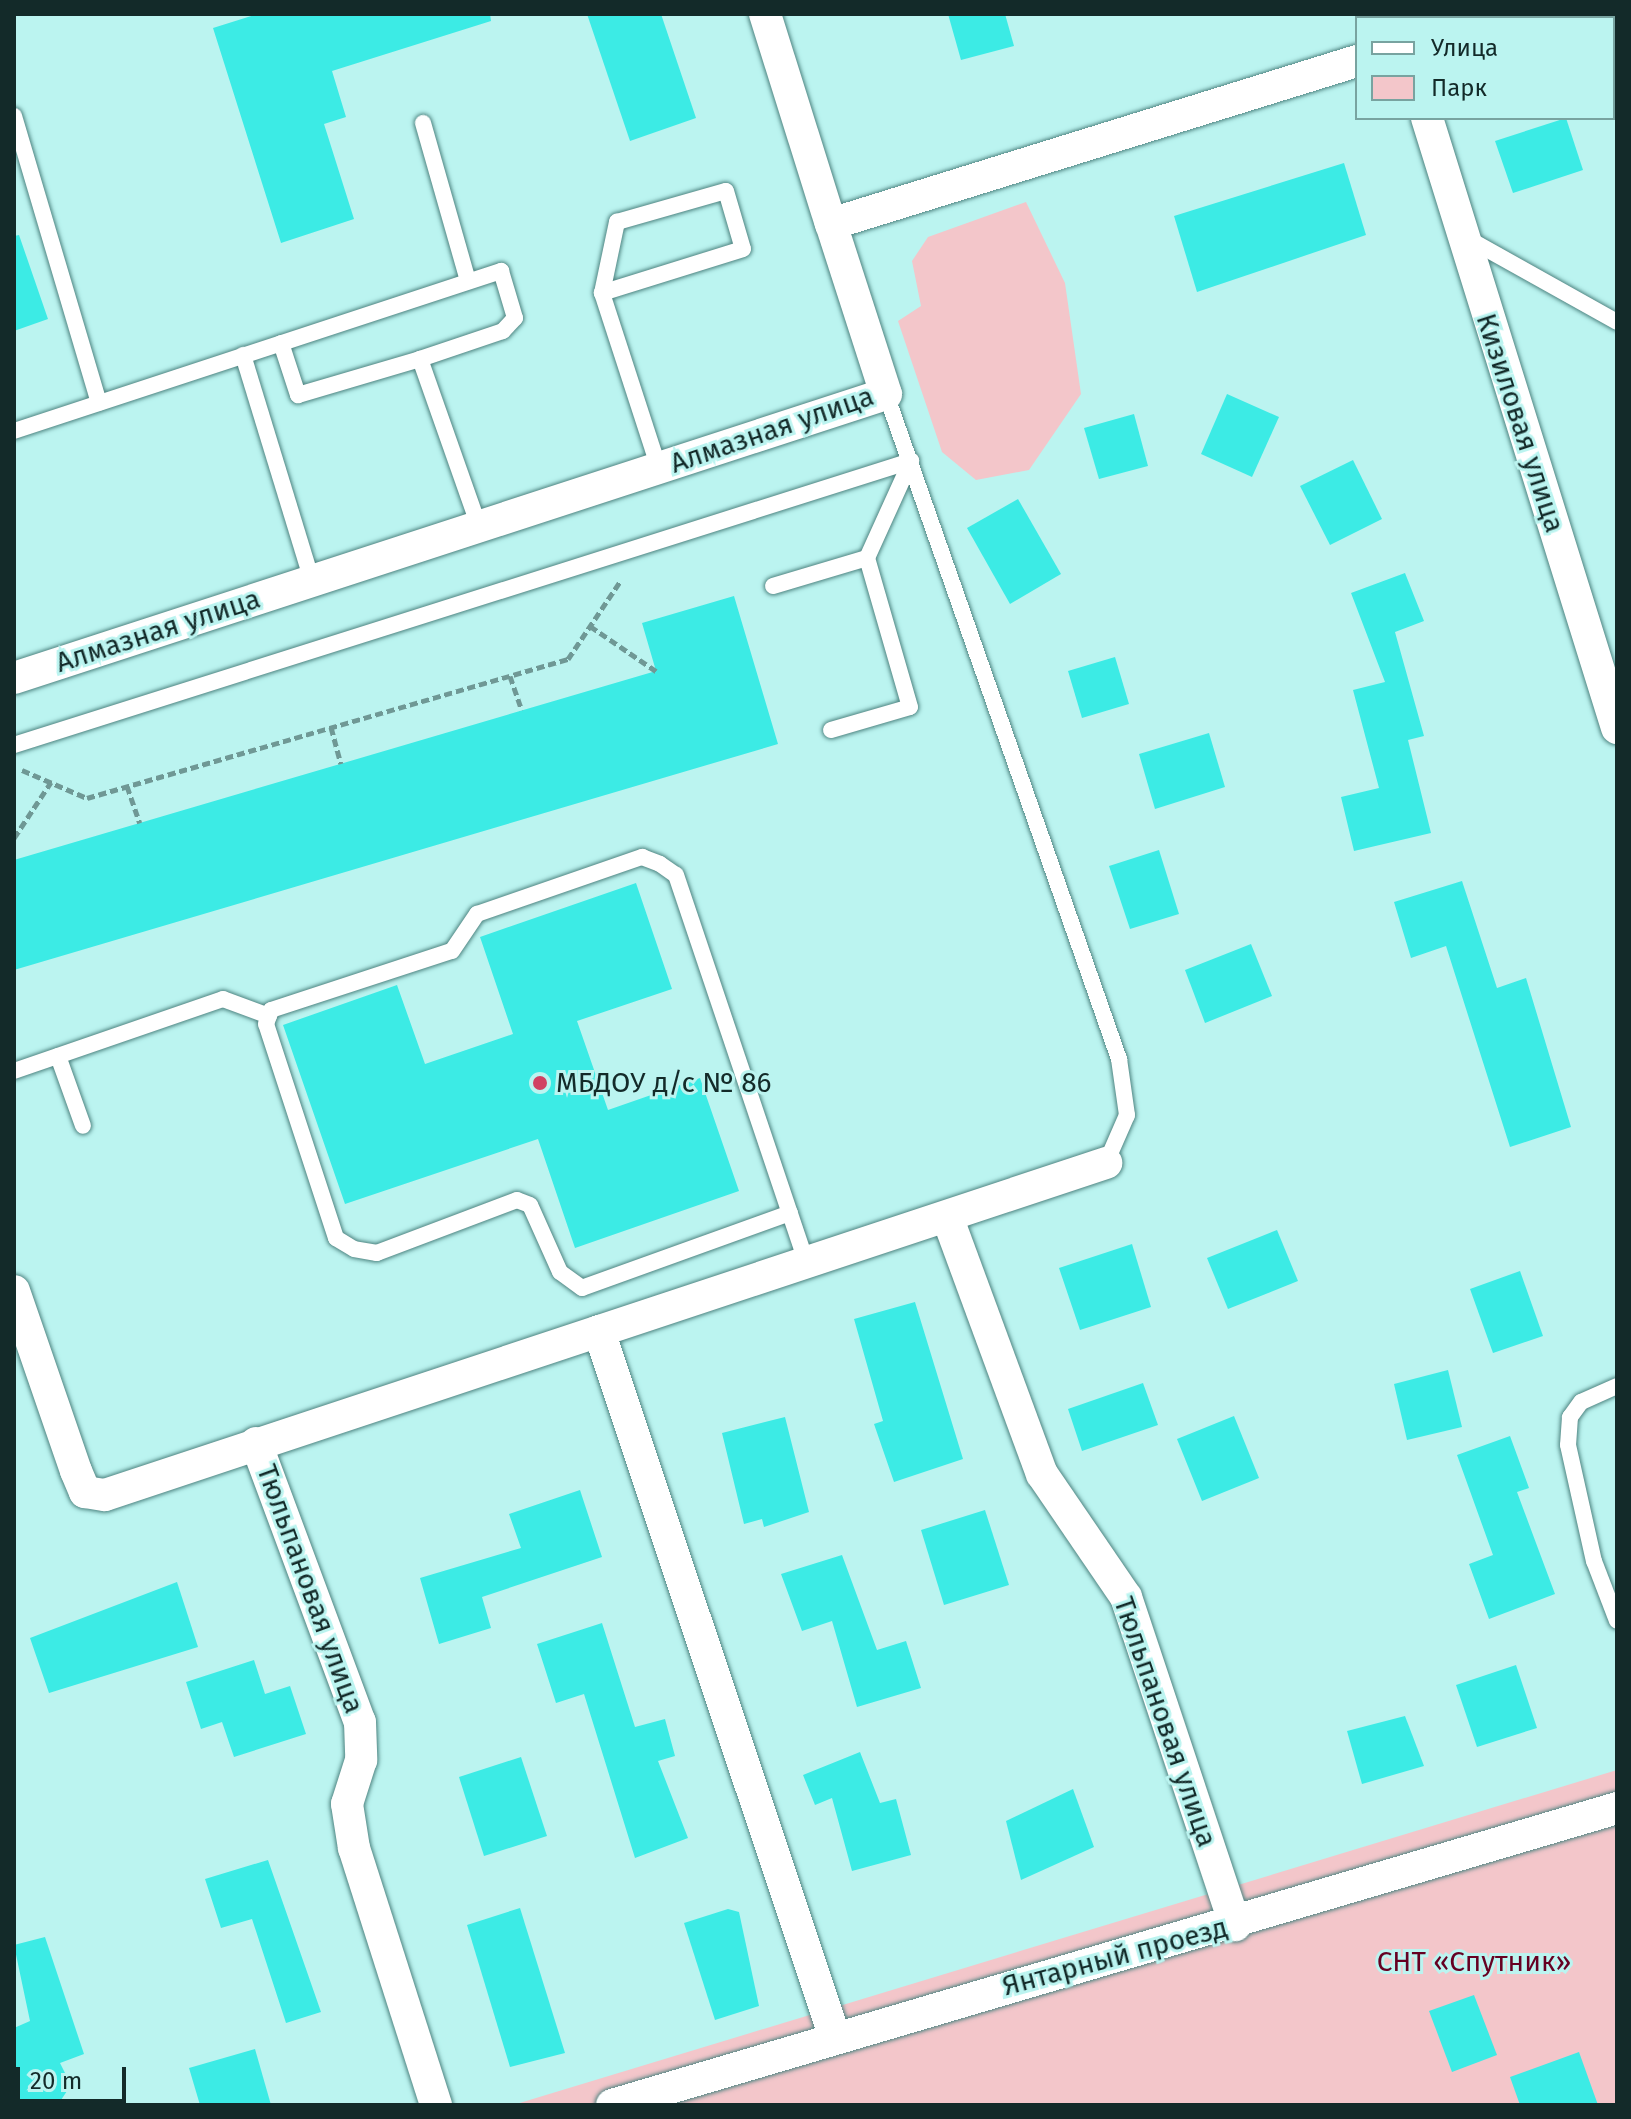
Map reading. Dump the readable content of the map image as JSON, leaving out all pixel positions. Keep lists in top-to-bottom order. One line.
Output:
{"streets":{"street":["Кизиловая улица","Алмазная улица","Тюльпановая улица","Янтарный проезд"]},"crossings":[["Тюльпановая улица","Янтарный проезд"]],"parks":["СНТ «Спутник»"],"places":["МБДОУ д/с № 86"],"legend":["Улица","Парк"],"scale_bar":"20 m"}
